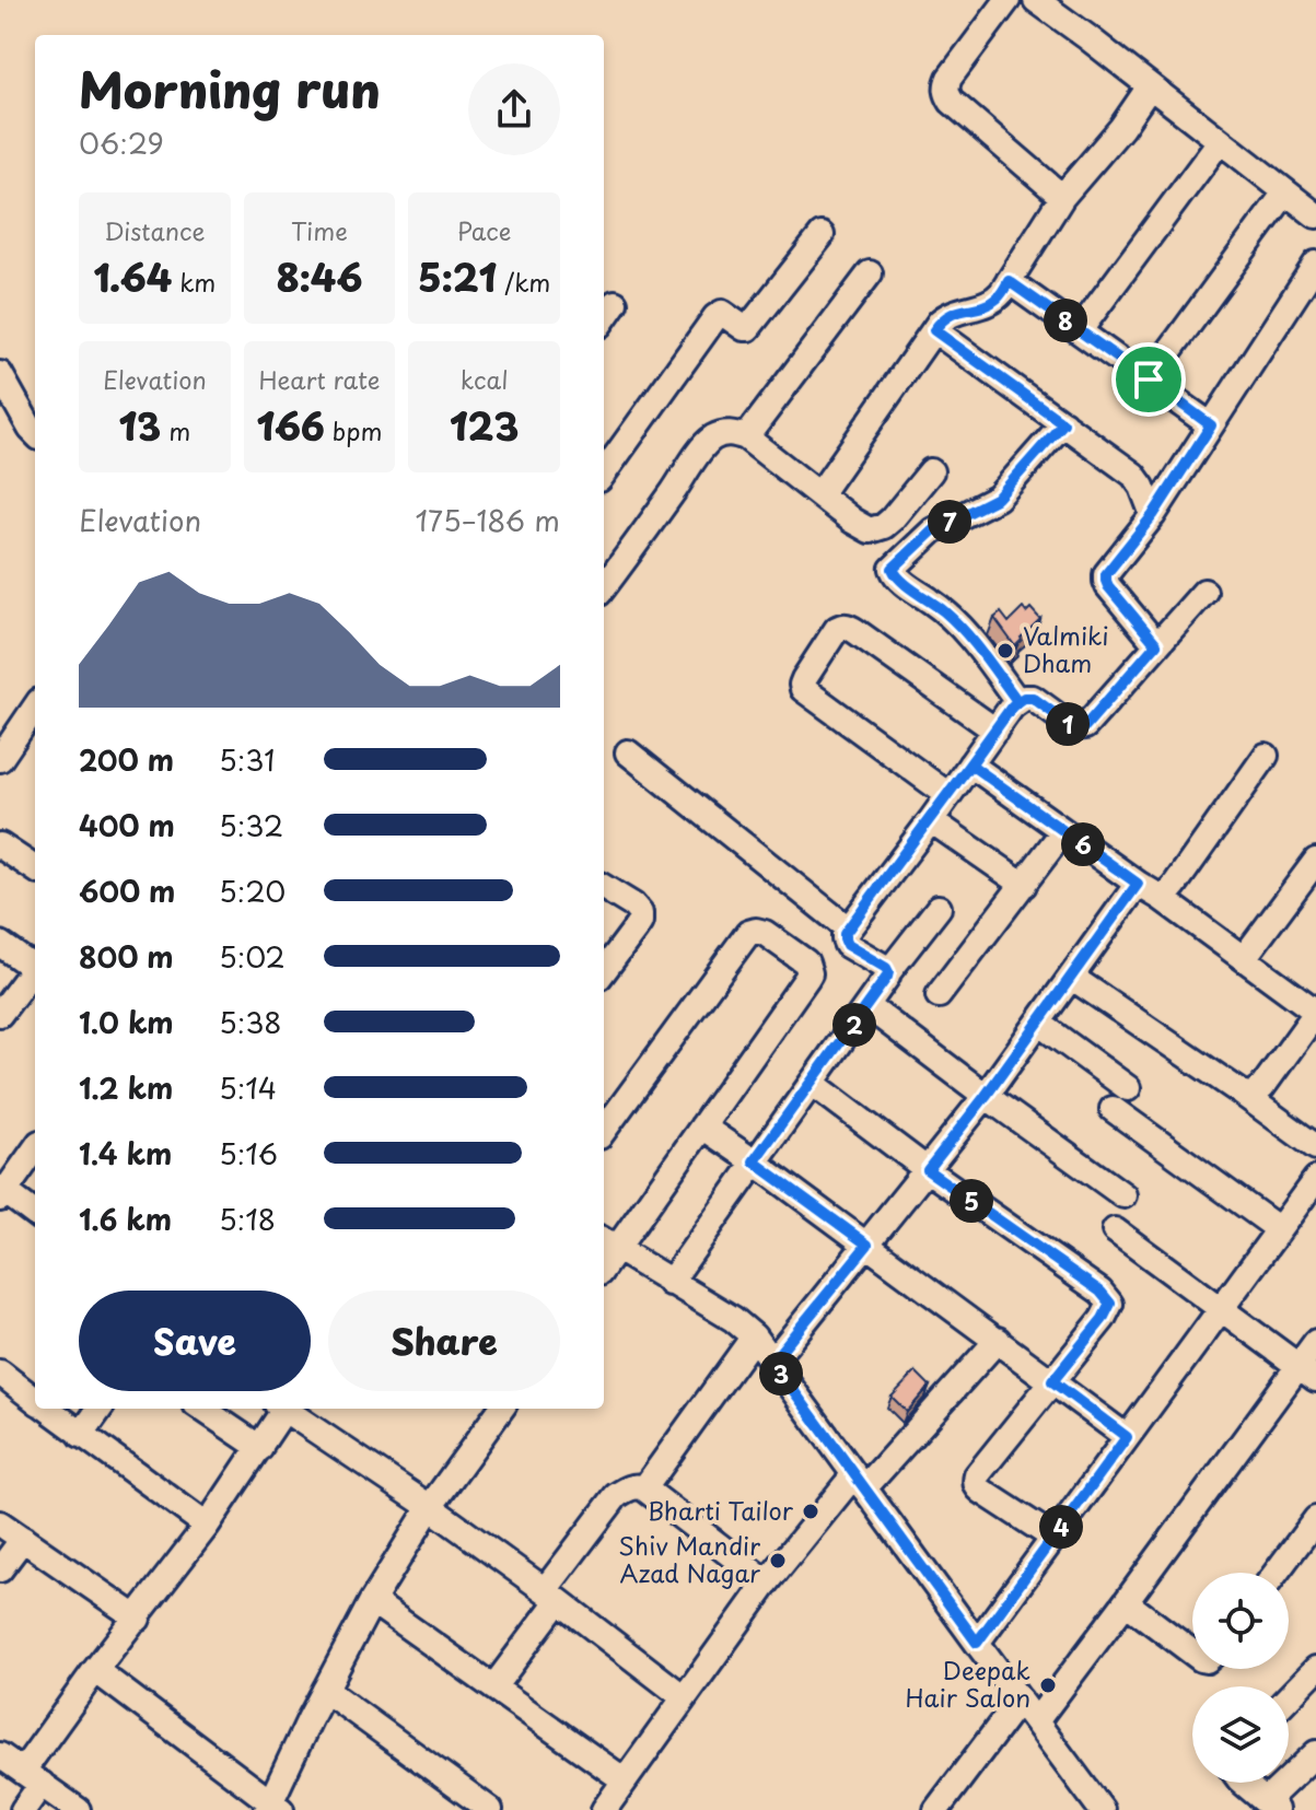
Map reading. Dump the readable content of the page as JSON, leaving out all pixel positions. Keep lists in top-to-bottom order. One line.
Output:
{"places":["Valmiki Dham","Bharti Tailor","Shiv Mandir Azad Nagar","Deepak Hair Salon"],"page":{"heading":["Morning run","06:29"],"stats":[["Distance","1.64 km"],["Time","8:46"],["Pace","5:21 /km"],["Elevation","13 m"],["Heart rate","166 bpm"],["kcal","123"]],"pins":["8","7","1","6","2","5","3","4"],"chart":["Elevation","175–186 m"],"list":[{"name":"200 m","note":"5:31"},{"name":"400 m","note":"5:32"},{"name":"600 m","note":"5:20"},{"name":"800 m","note":"5:02"},{"name":"1.0 km","note":"5:38"},{"name":"1.2 km","note":"5:14"},{"name":"1.4 km","note":"5:16"},{"name":"1.6 km","note":"5:18"}],"buttons":["Save","Share"]}}
